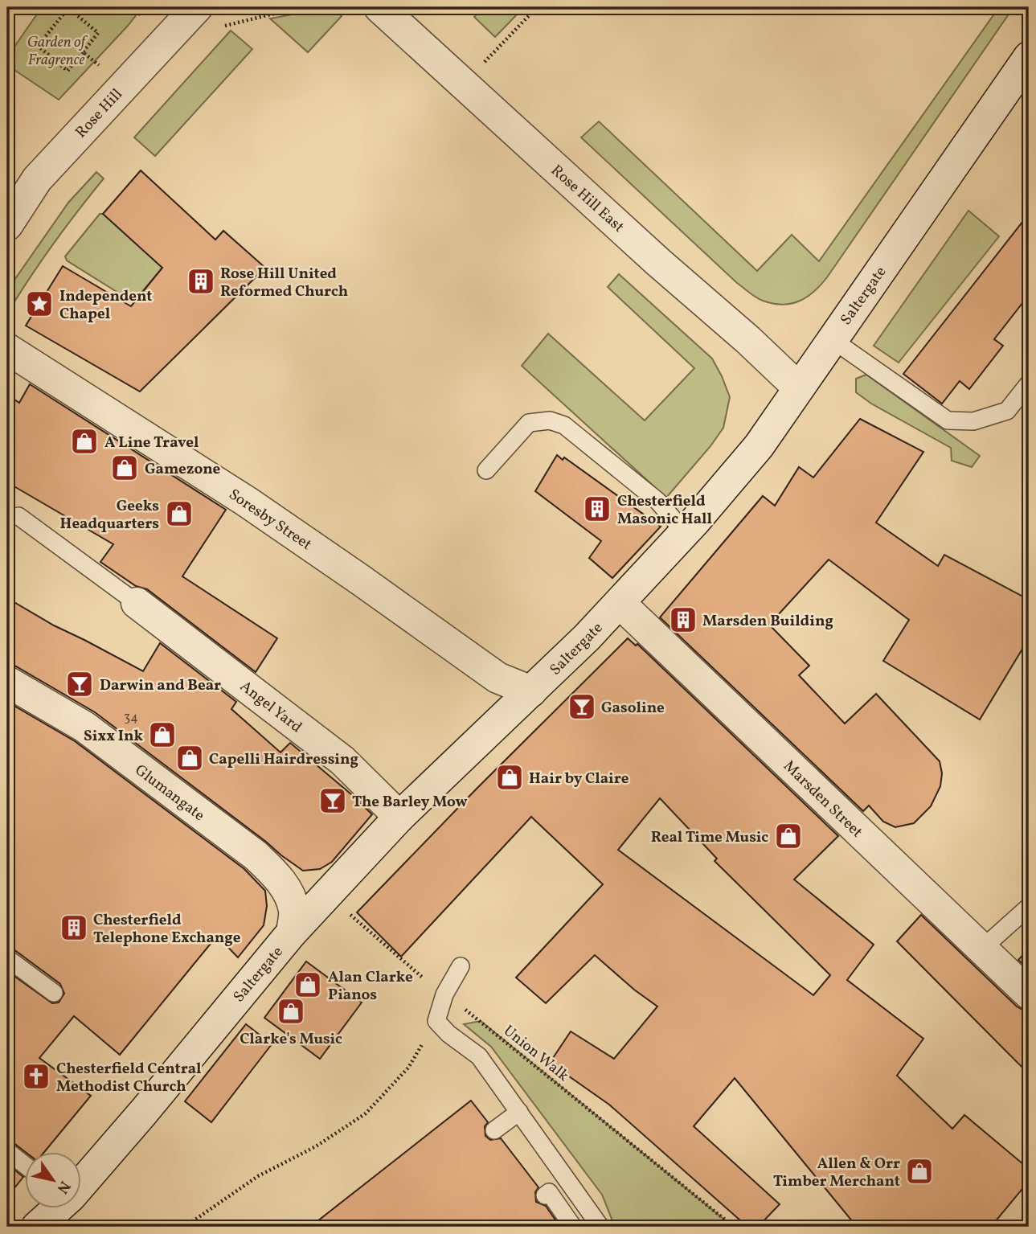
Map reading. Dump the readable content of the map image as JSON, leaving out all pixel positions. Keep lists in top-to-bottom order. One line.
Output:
{"streets":{"street":["Rose Hill","Rose Hill East","Saltergate","Soresby Street","Angel Yard","Glumangate","Marsden Street"],"path":["Union Walk"]},"crossings":[["Rose Hill East","Saltergate"],["Saltergate","Soresby Street"],["Saltergate","Angel Yard"],["Saltergate","Glumangate"],["Saltergate","Marsden Street"],["Saltergate","Union Walk"]],"parks":["Garden of Fragrence"],"places":{"building":["Rose Hill United Reformed Church","Chesterfield Masonic Hall","Marsden Building","Chesterfield Telephone Exchange"],"place":["Independent Chapel"],"shop":["A Line Travel","Gamezone","Geeks Headquarters","Sixx Ink","Capelli Hairdressing","Hair by Claire","Real Time Music","Alan Clarke Pianos","Clarke's Music","Allen & Orr Timber Merchant"],"bar":["Darwin and Bear","Gasoline","The Barley Mow"],"church":["Chesterfield Central Methodist Church"]},"house_numbers":["34"],"north":"bottom right"}
